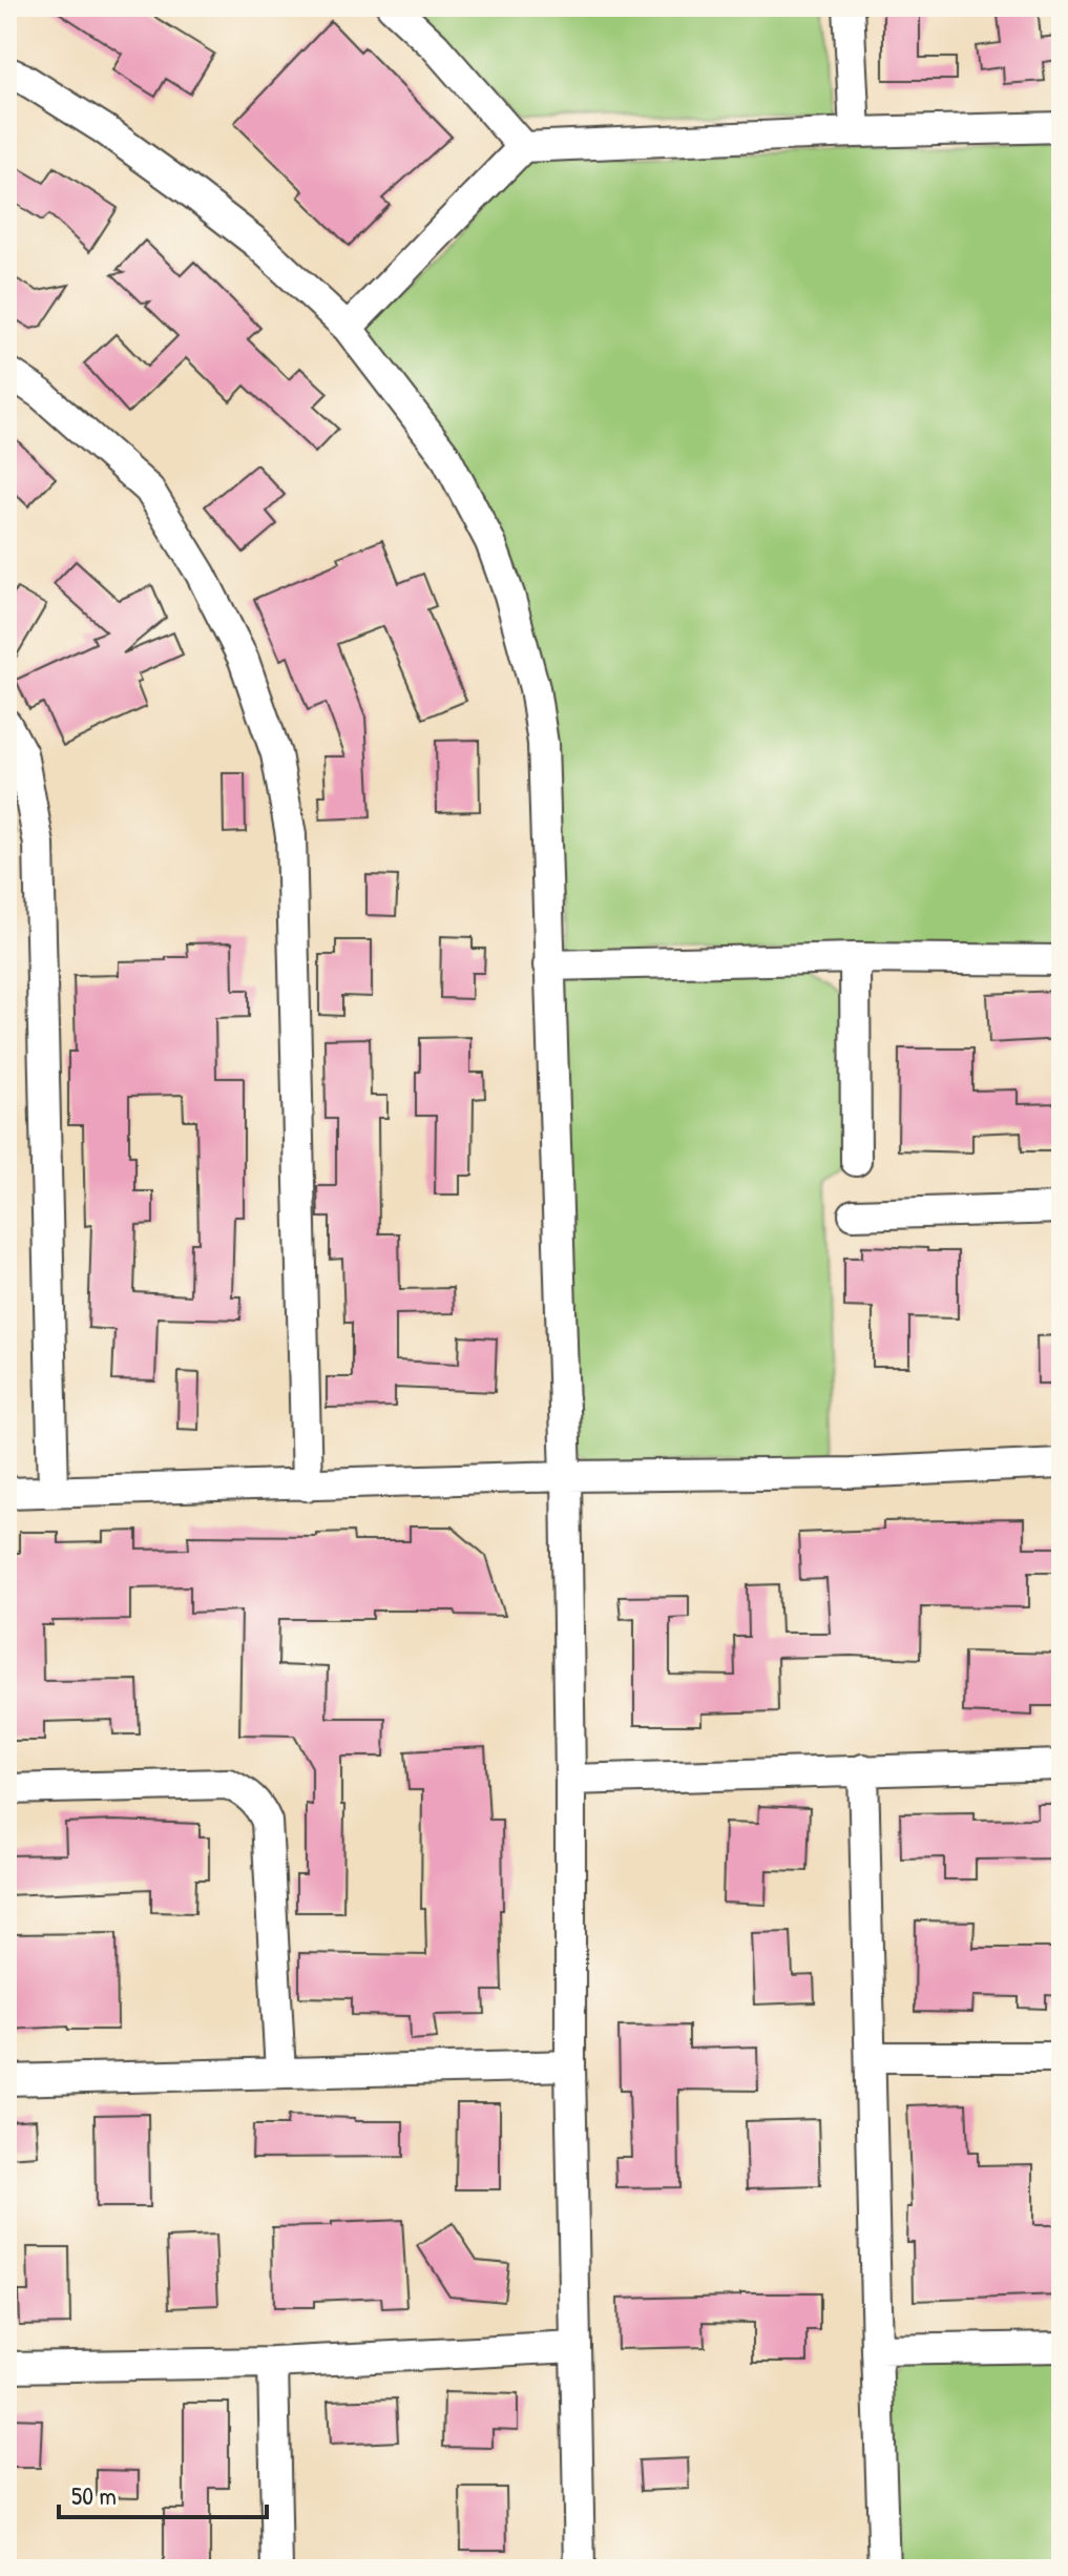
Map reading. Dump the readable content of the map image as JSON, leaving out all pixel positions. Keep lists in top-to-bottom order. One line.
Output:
{"scale_bar":"50 m"}
